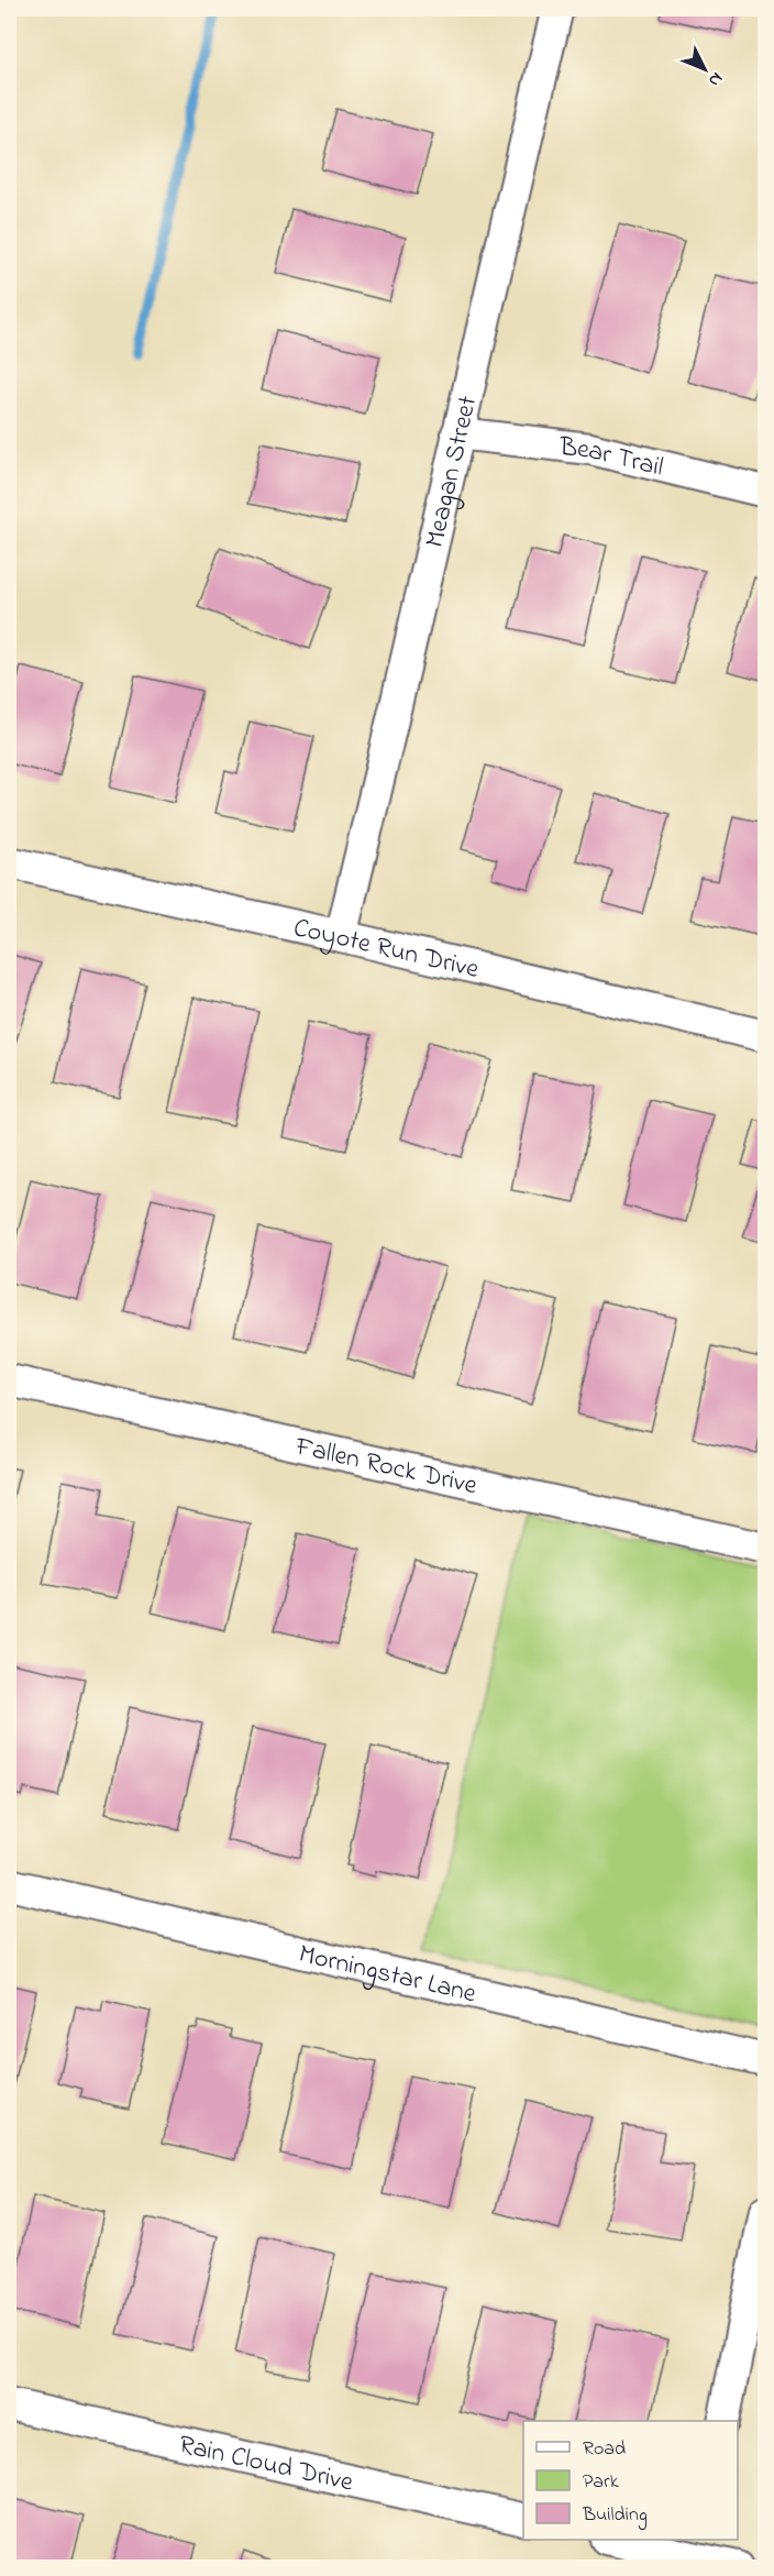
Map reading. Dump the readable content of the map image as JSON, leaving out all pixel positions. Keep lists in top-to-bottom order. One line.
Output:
{"streets":{"street":["Bear Trail","Meagan Street","Coyote Run Drive","Fallen Rock Drive","Morningstar Lane","Rain Cloud Drive"]},"crossings":[["Bear Trail","Meagan Street"],["Meagan Street","Coyote Run Drive"]],"legend":["Road","Park","Building"],"north":"bottom right"}
